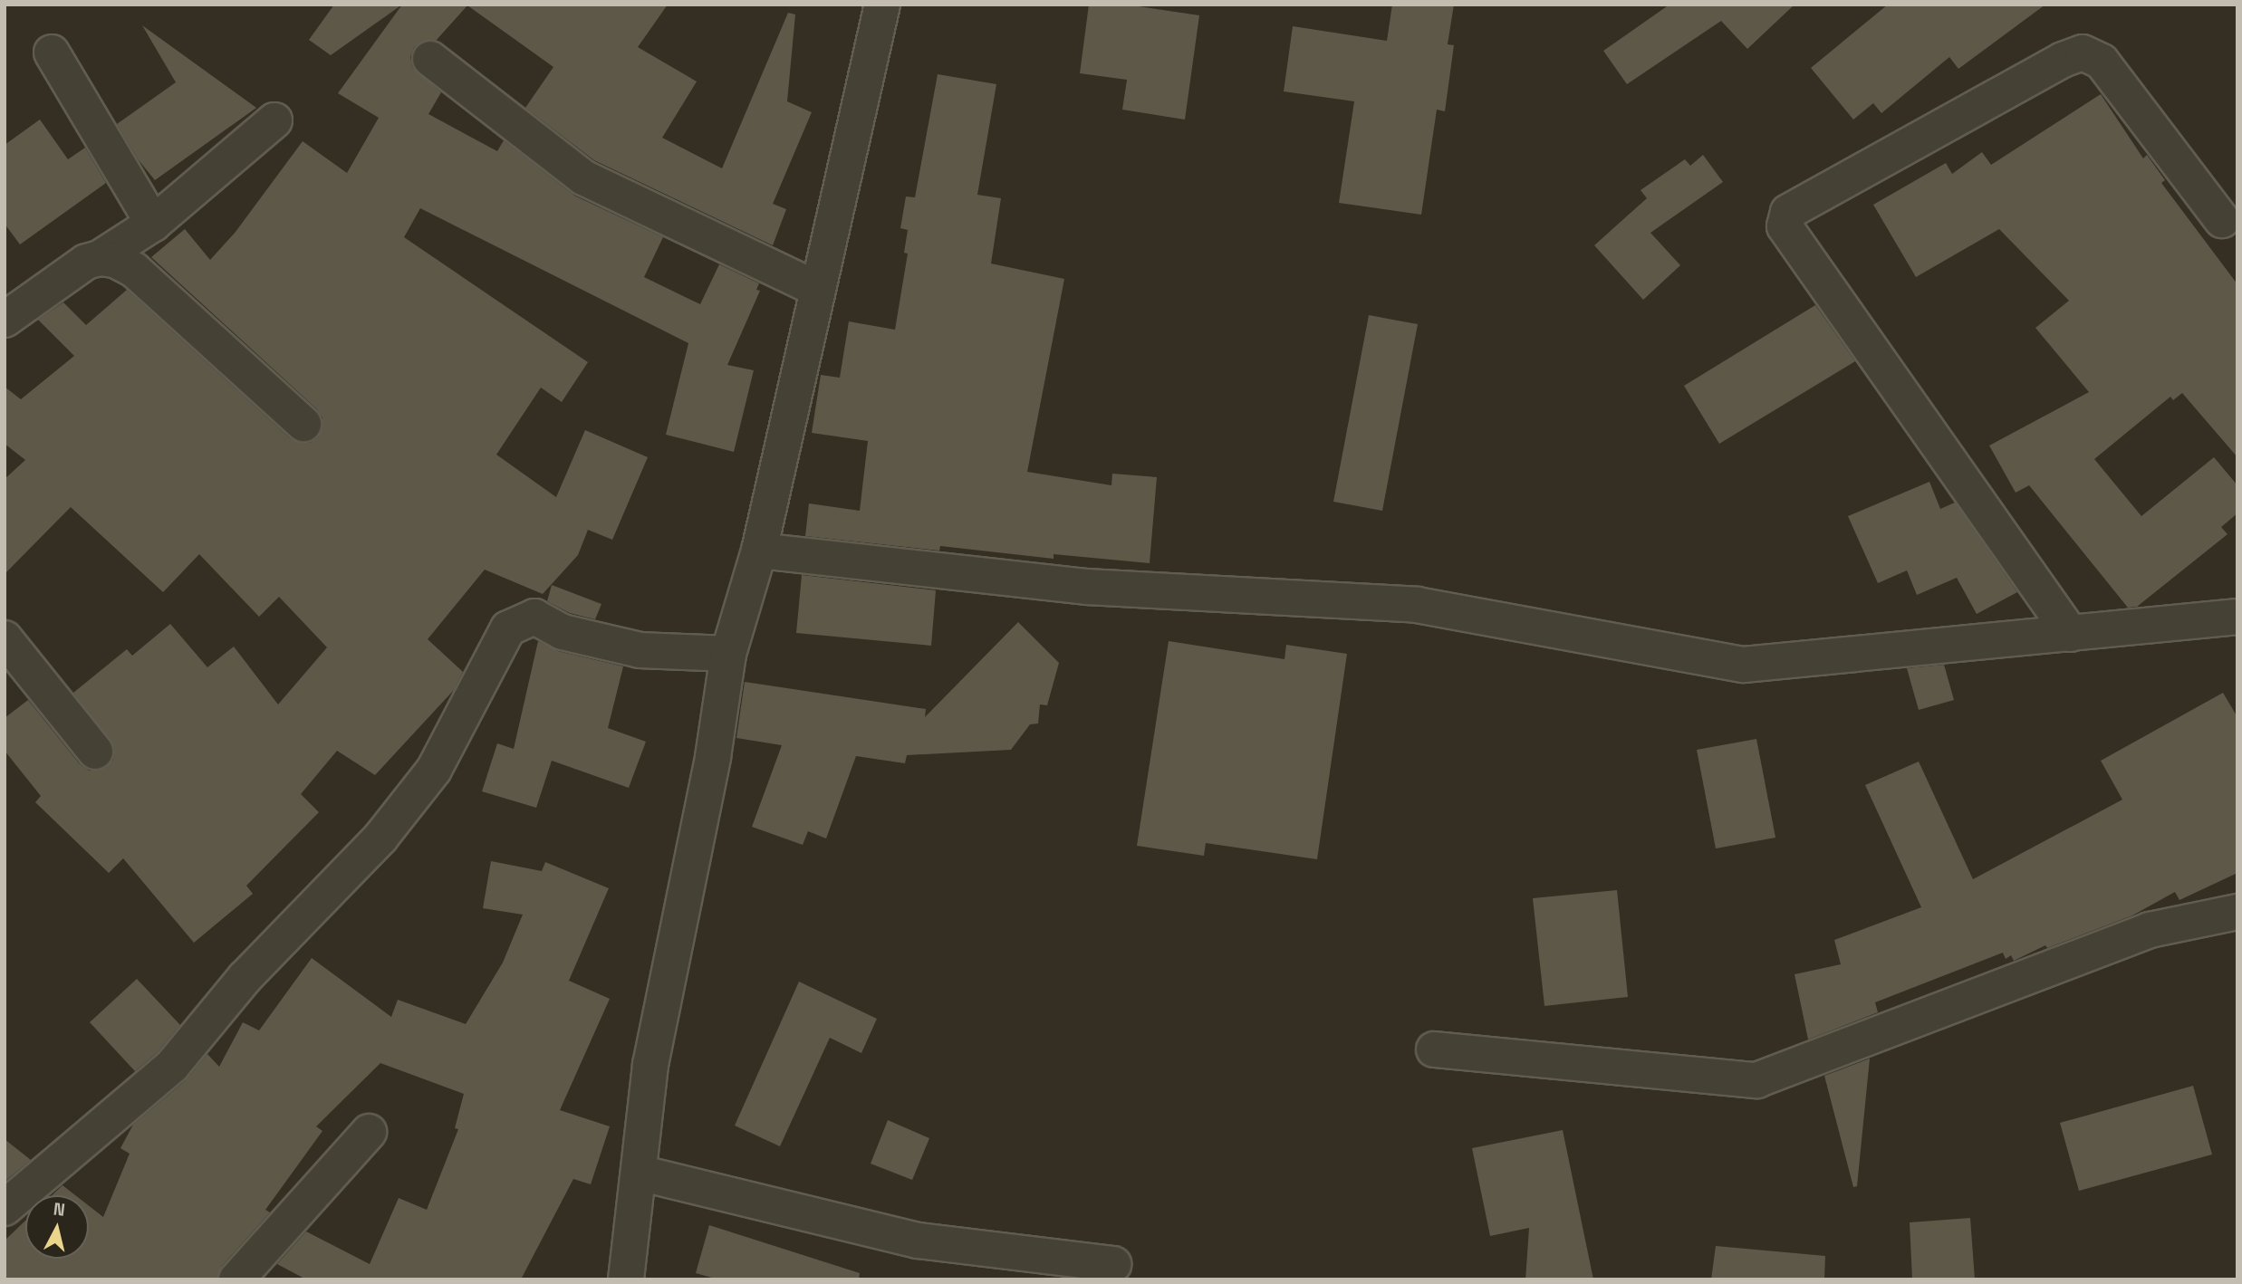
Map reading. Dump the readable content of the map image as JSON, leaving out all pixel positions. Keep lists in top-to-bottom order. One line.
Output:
{"north":"top"}
